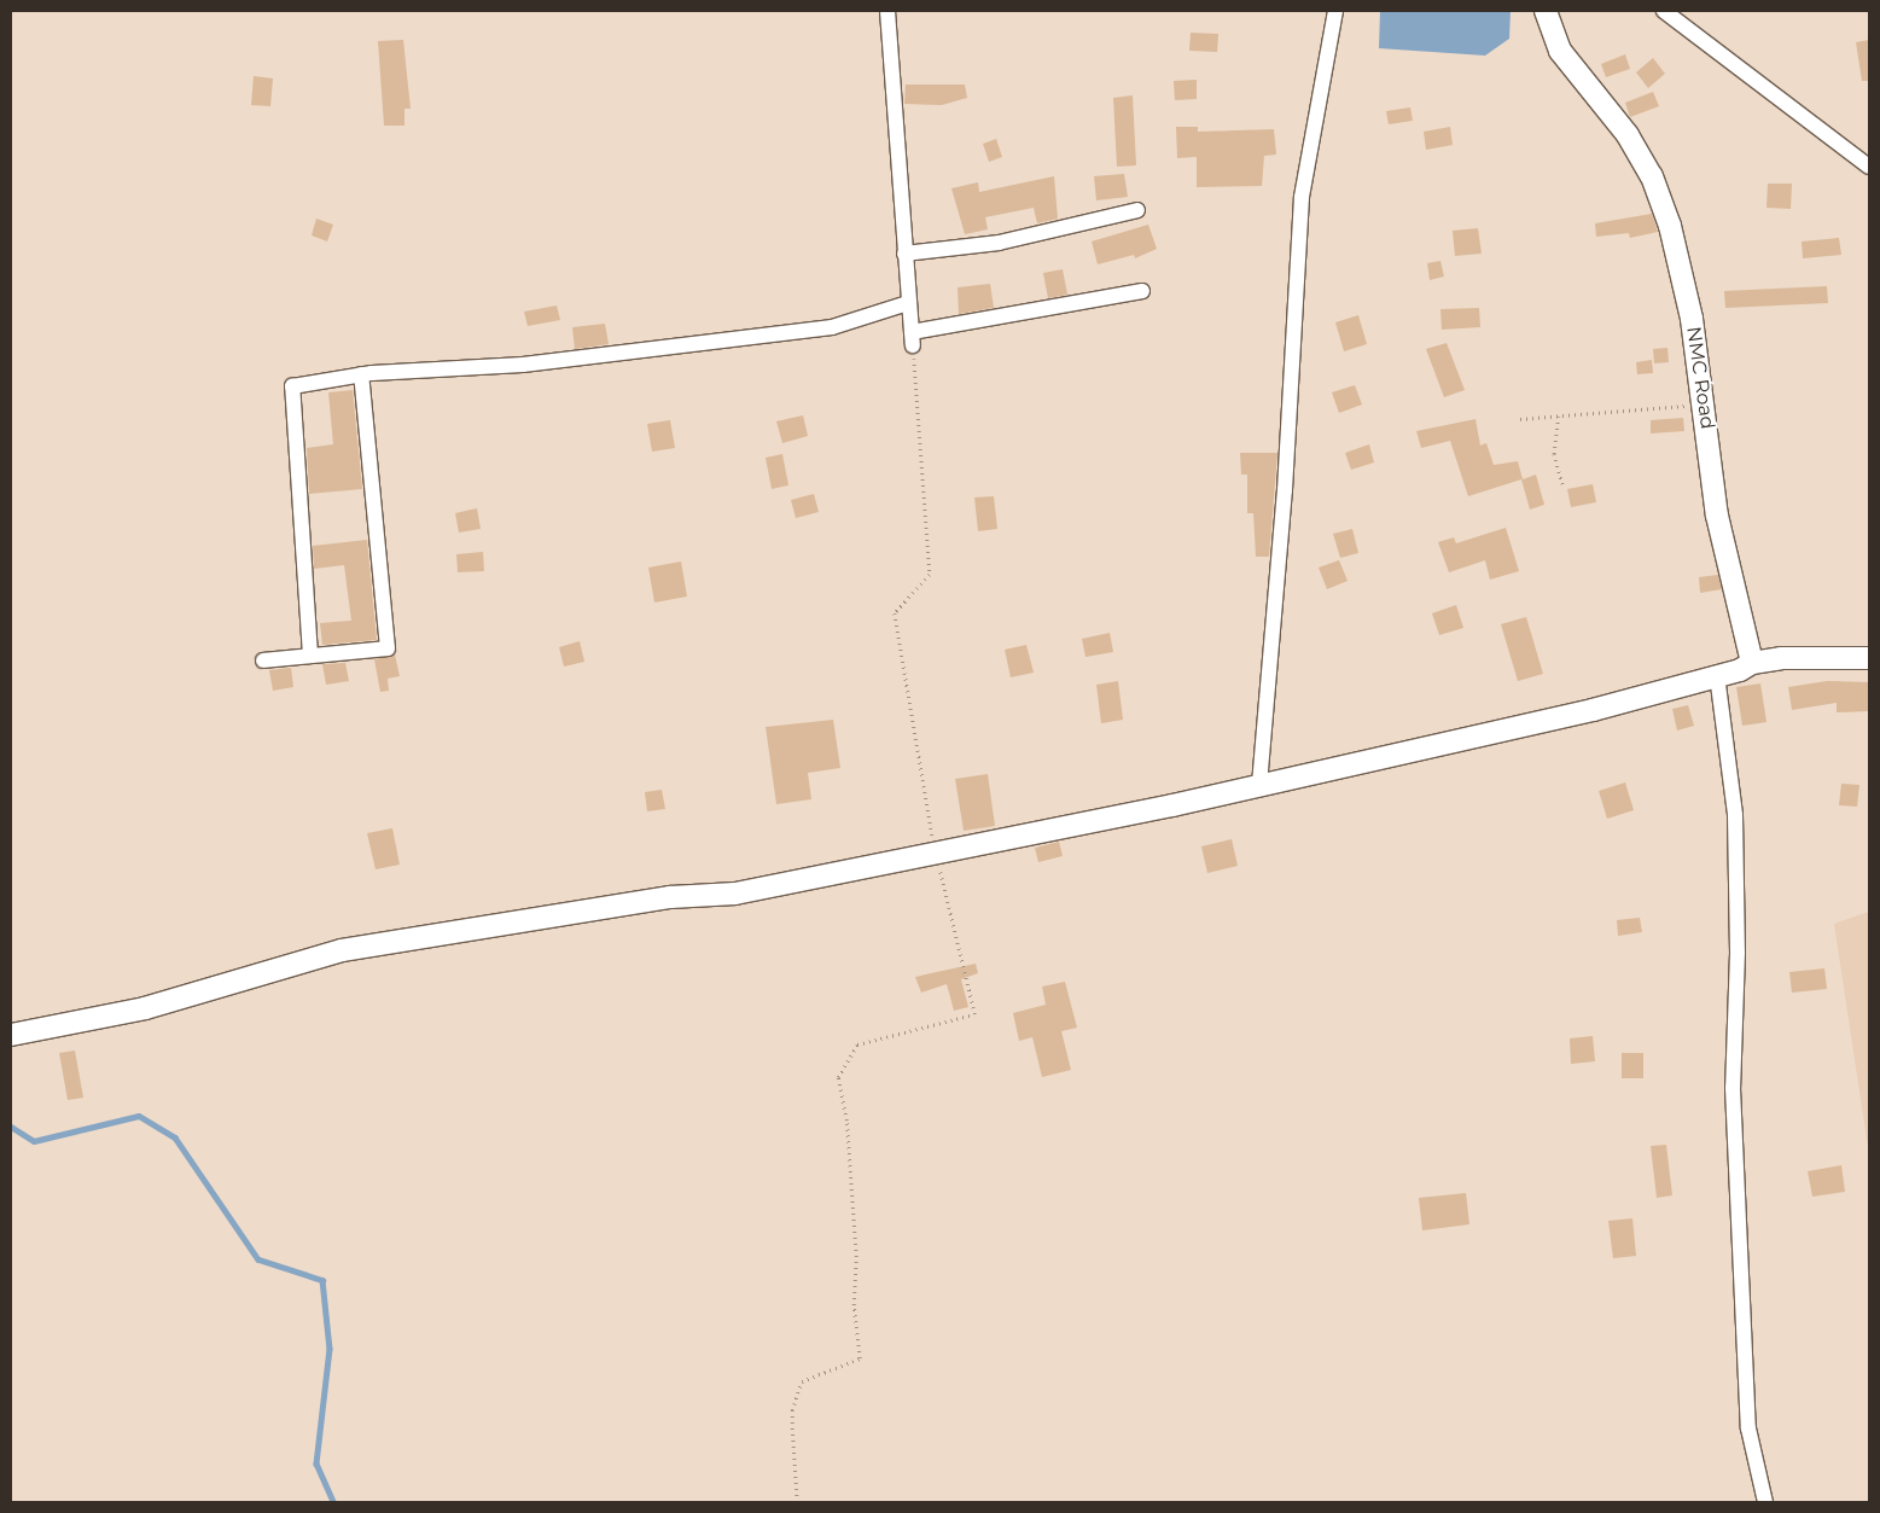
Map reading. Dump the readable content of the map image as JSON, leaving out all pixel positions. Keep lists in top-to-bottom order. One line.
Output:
{"streets":{"street":["NMC Road"]}}
